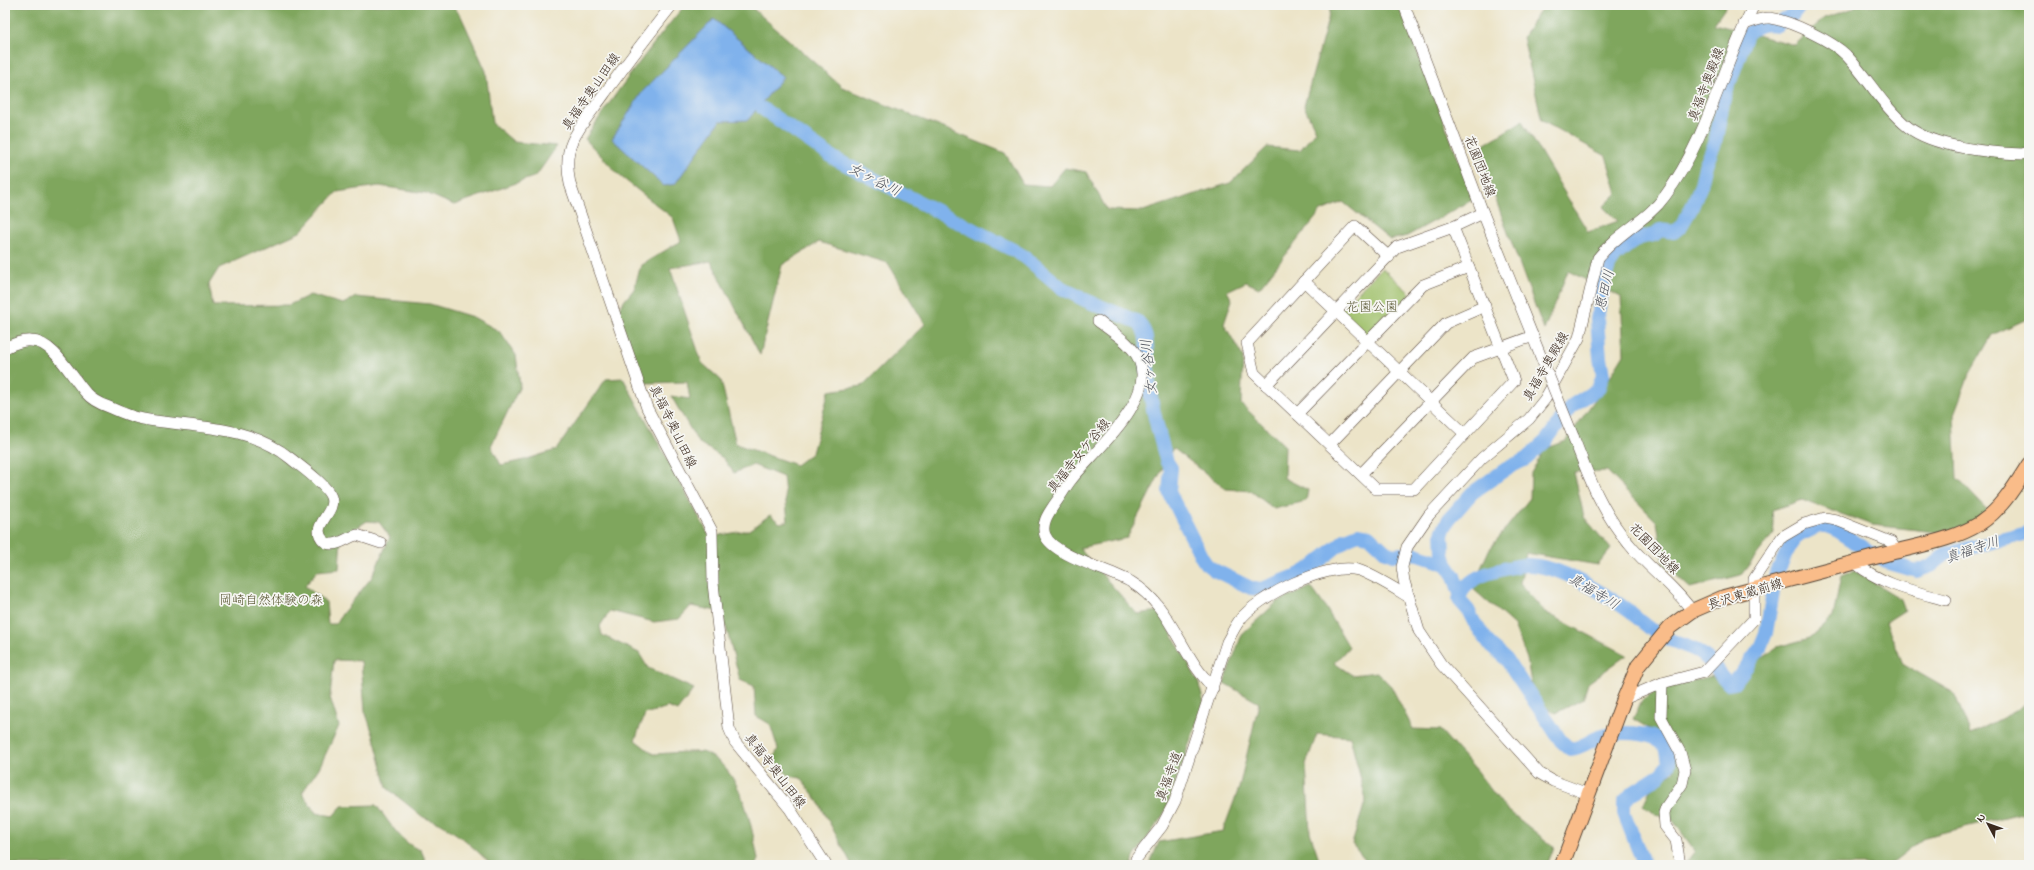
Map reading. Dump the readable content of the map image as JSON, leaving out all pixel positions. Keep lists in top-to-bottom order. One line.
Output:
{"streets":{"main road":["長沢東蔵前線"],"street":["真福寺奥殿線","真福寺奥山田線","花園団地線","真福寺女ケ谷線","真福寺道"]},"crossings":[["真福寺奥殿線","長沢東蔵前線"],["真福寺奥殿線","真福寺道"],["花園団地線","長沢東蔵前線"],["真福寺女ケ谷線","真福寺道"]],"water":["女ヶ谷川","恵田川","真福寺川"],"parks":["花園公園","岡崎自然体験の森"],"north":"top left"}
